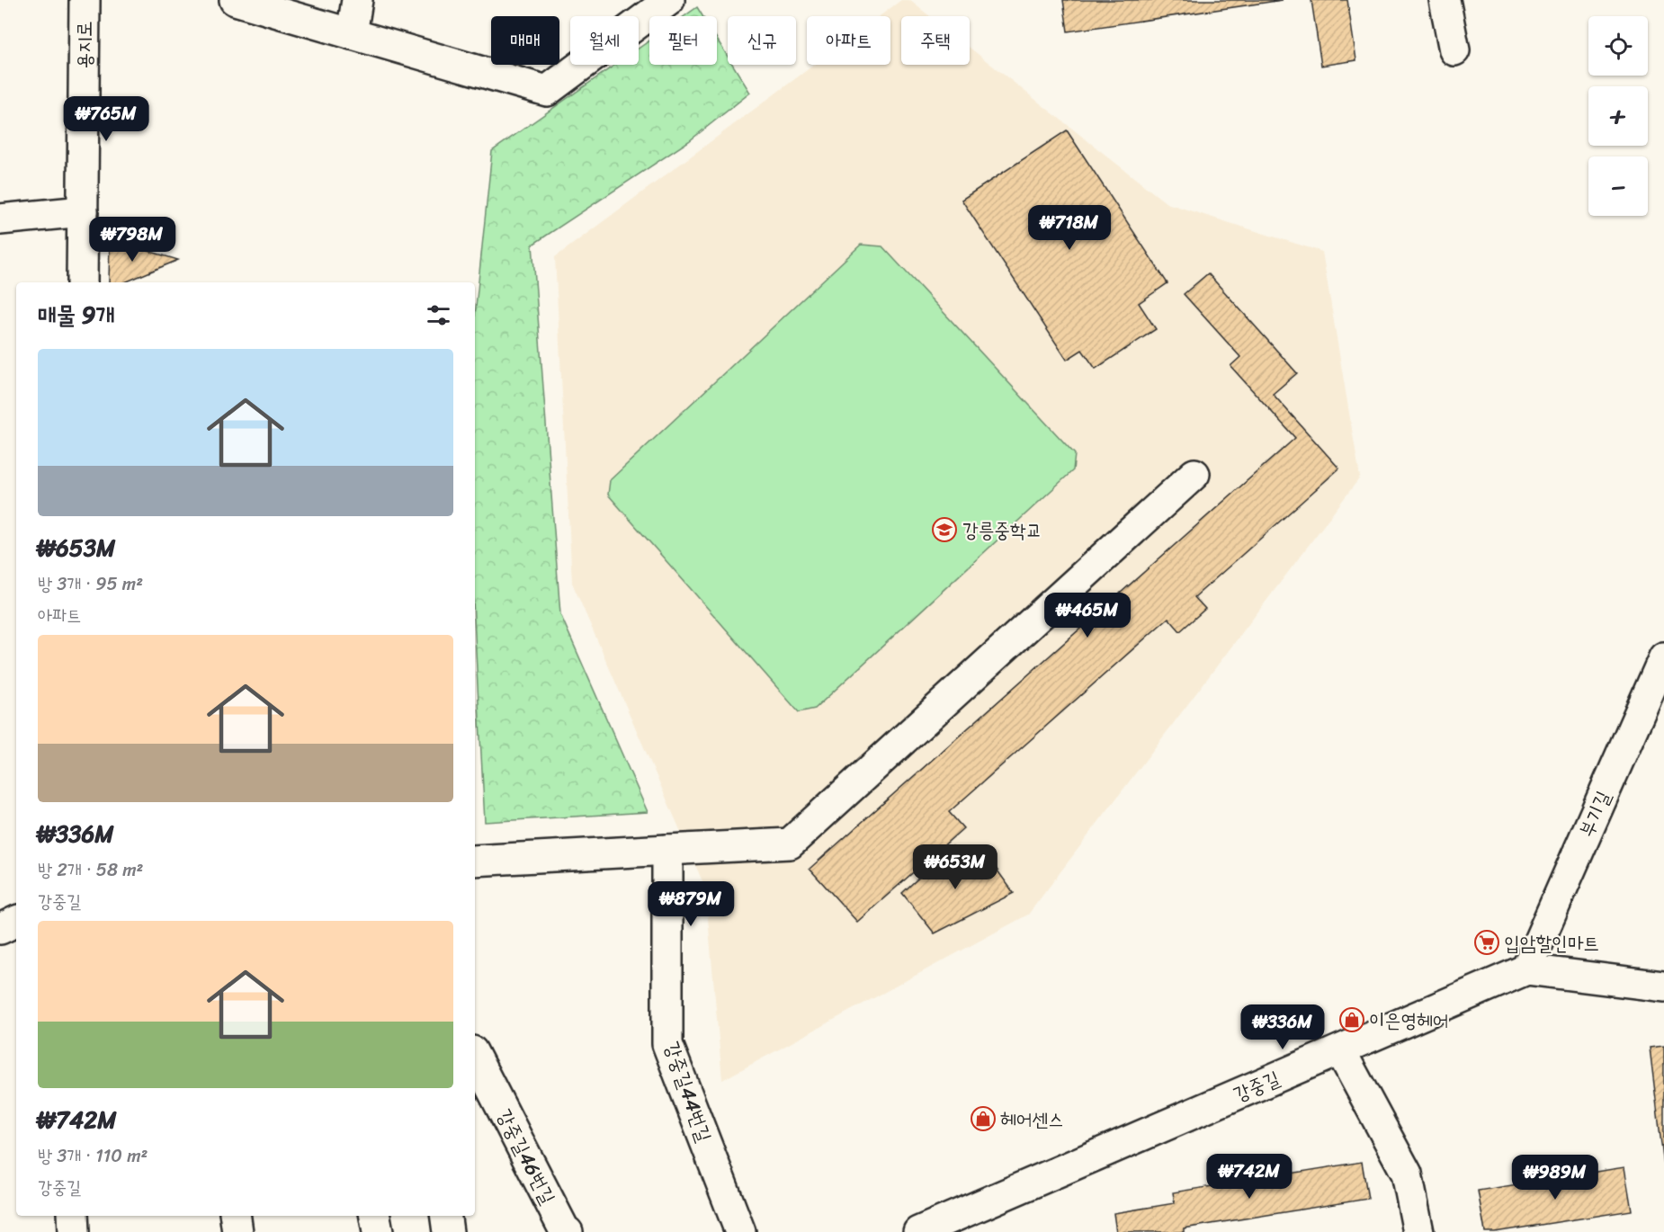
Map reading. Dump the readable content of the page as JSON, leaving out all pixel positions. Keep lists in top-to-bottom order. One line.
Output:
{"streets":{"street":["용지로","부기길","강중길","강중길44번길","강중길46번길"]},"crossings":[["부기길","강중길"]],"places":{"school or university":["강릉중학교"],"supermarket":["입암할인마트"],"shop":["이은영헤어","헤어센스"]},"page":{"map_buttons":["+","−"],"chip":["매매","월세","필터","신규","아파트","주택"],"price":["₩765M","₩718M","₩798M","₩465M","₩653M","₩879M","₩336M","₩742M","₩989M"],"heading":"매물 9개","list":[{"name":"₩653M","note":"방 3개 · 95 m² · 아파트"},{"name":"₩336M","note":"방 2개 · 58 m² · 강중길"},{"name":"₩742M","note":"방 3개 · 110 m² · 강중길"}]}}
